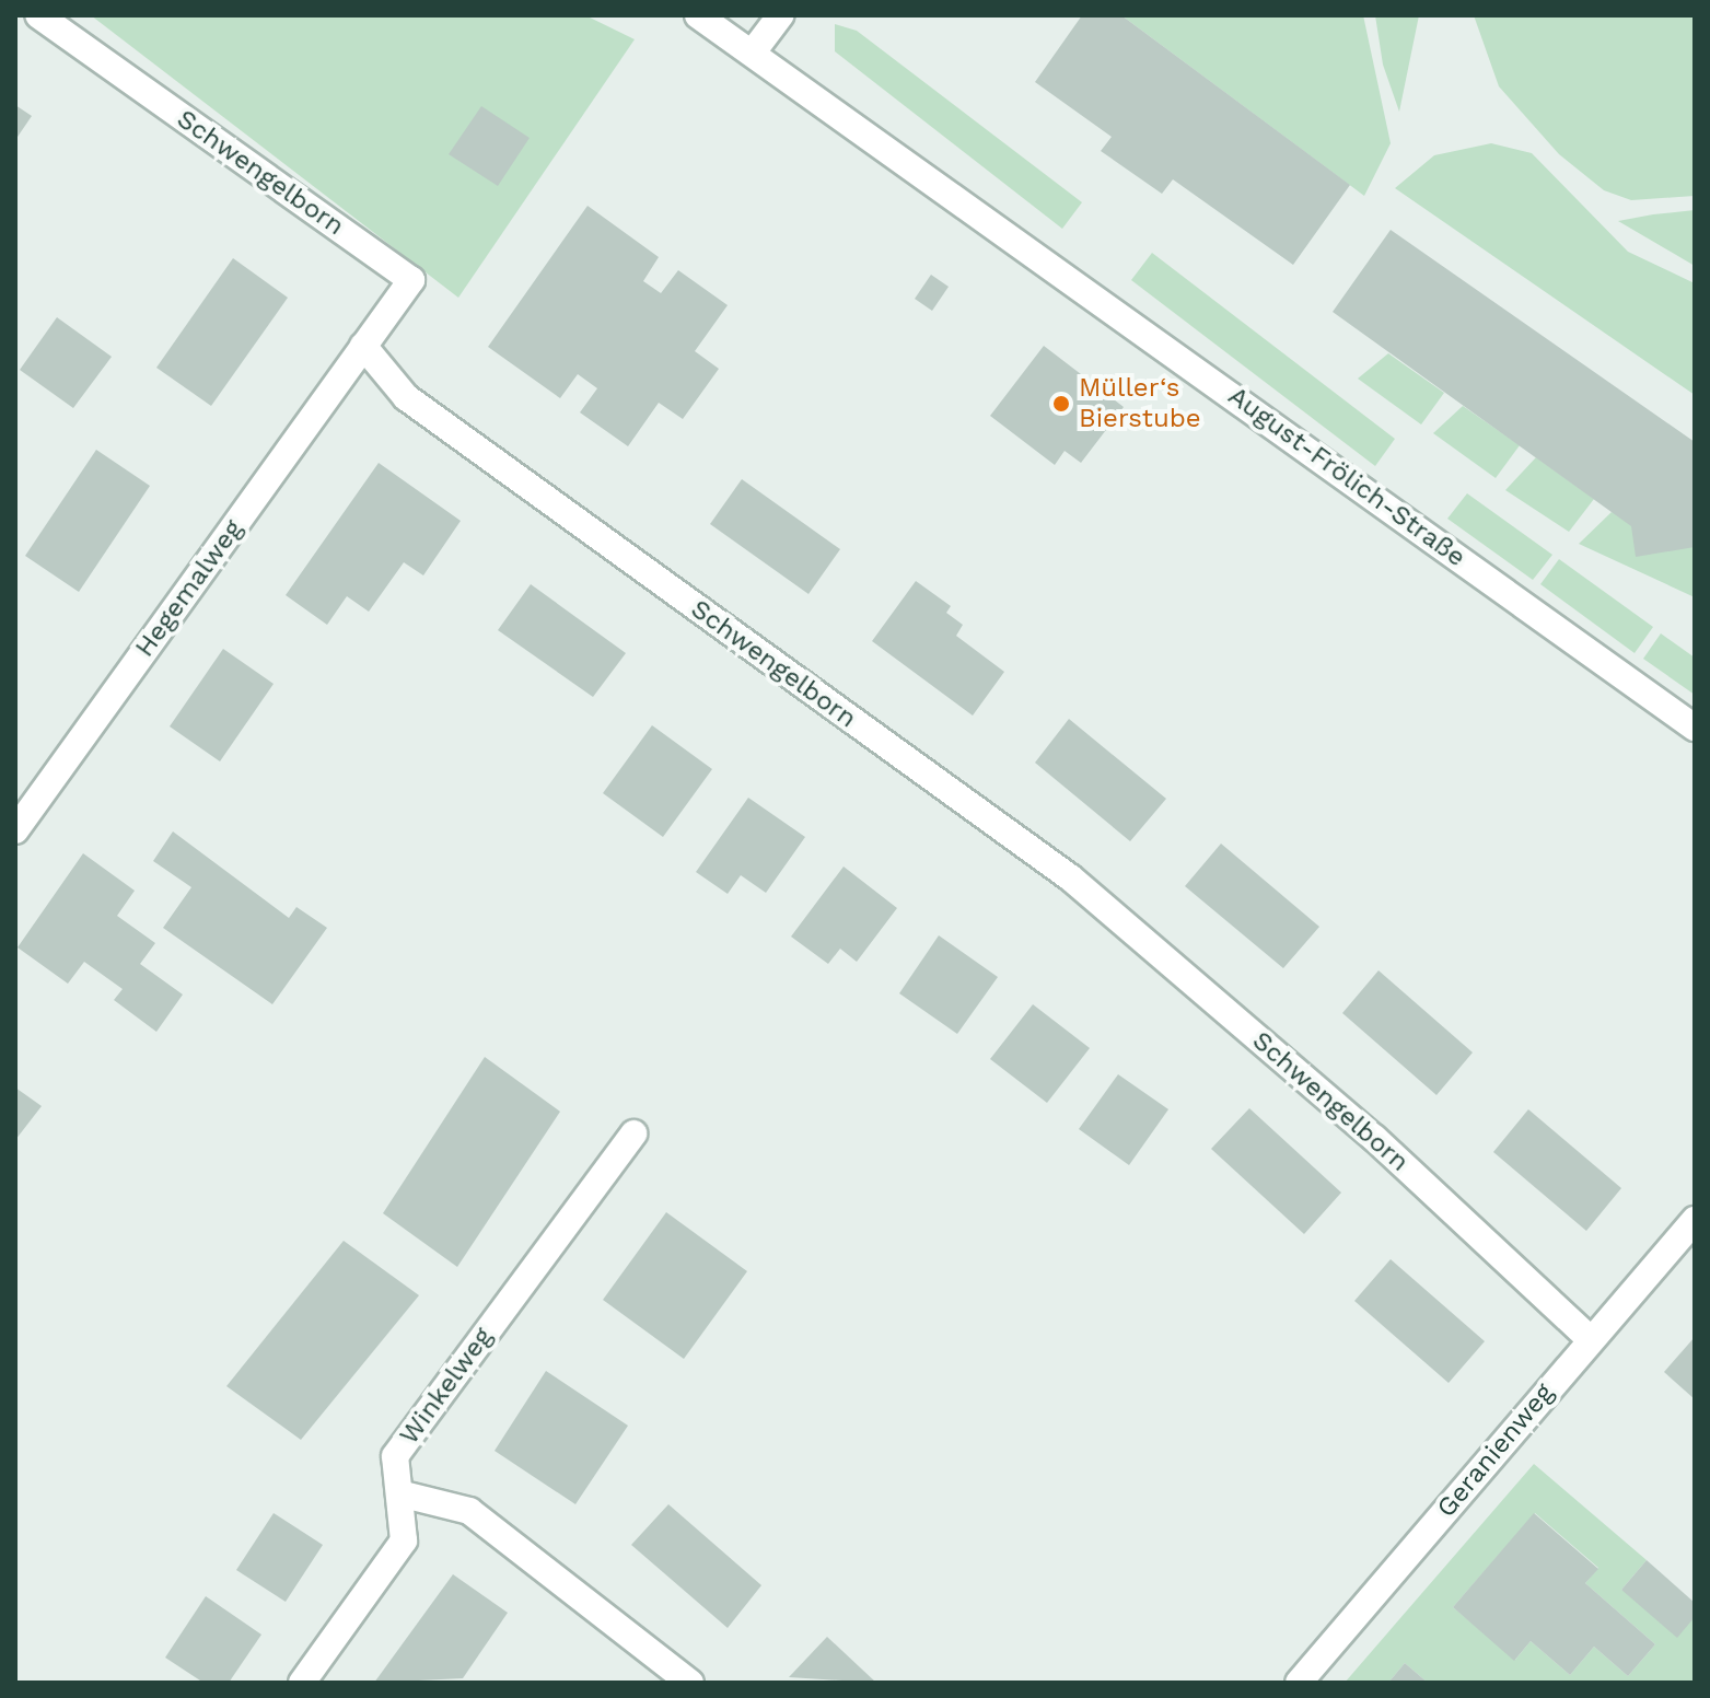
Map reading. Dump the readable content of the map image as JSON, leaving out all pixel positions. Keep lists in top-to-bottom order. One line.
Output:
{"streets":{"street":["Schwengelborn","August-Frölich-Straße","Hegemalweg","Winkelweg","Geranienweg"]},"crossings":[["Schwengelborn","Hegemalweg"],["Schwengelborn","Geranienweg"]],"places":["Müller‘s Bierstube"]}
